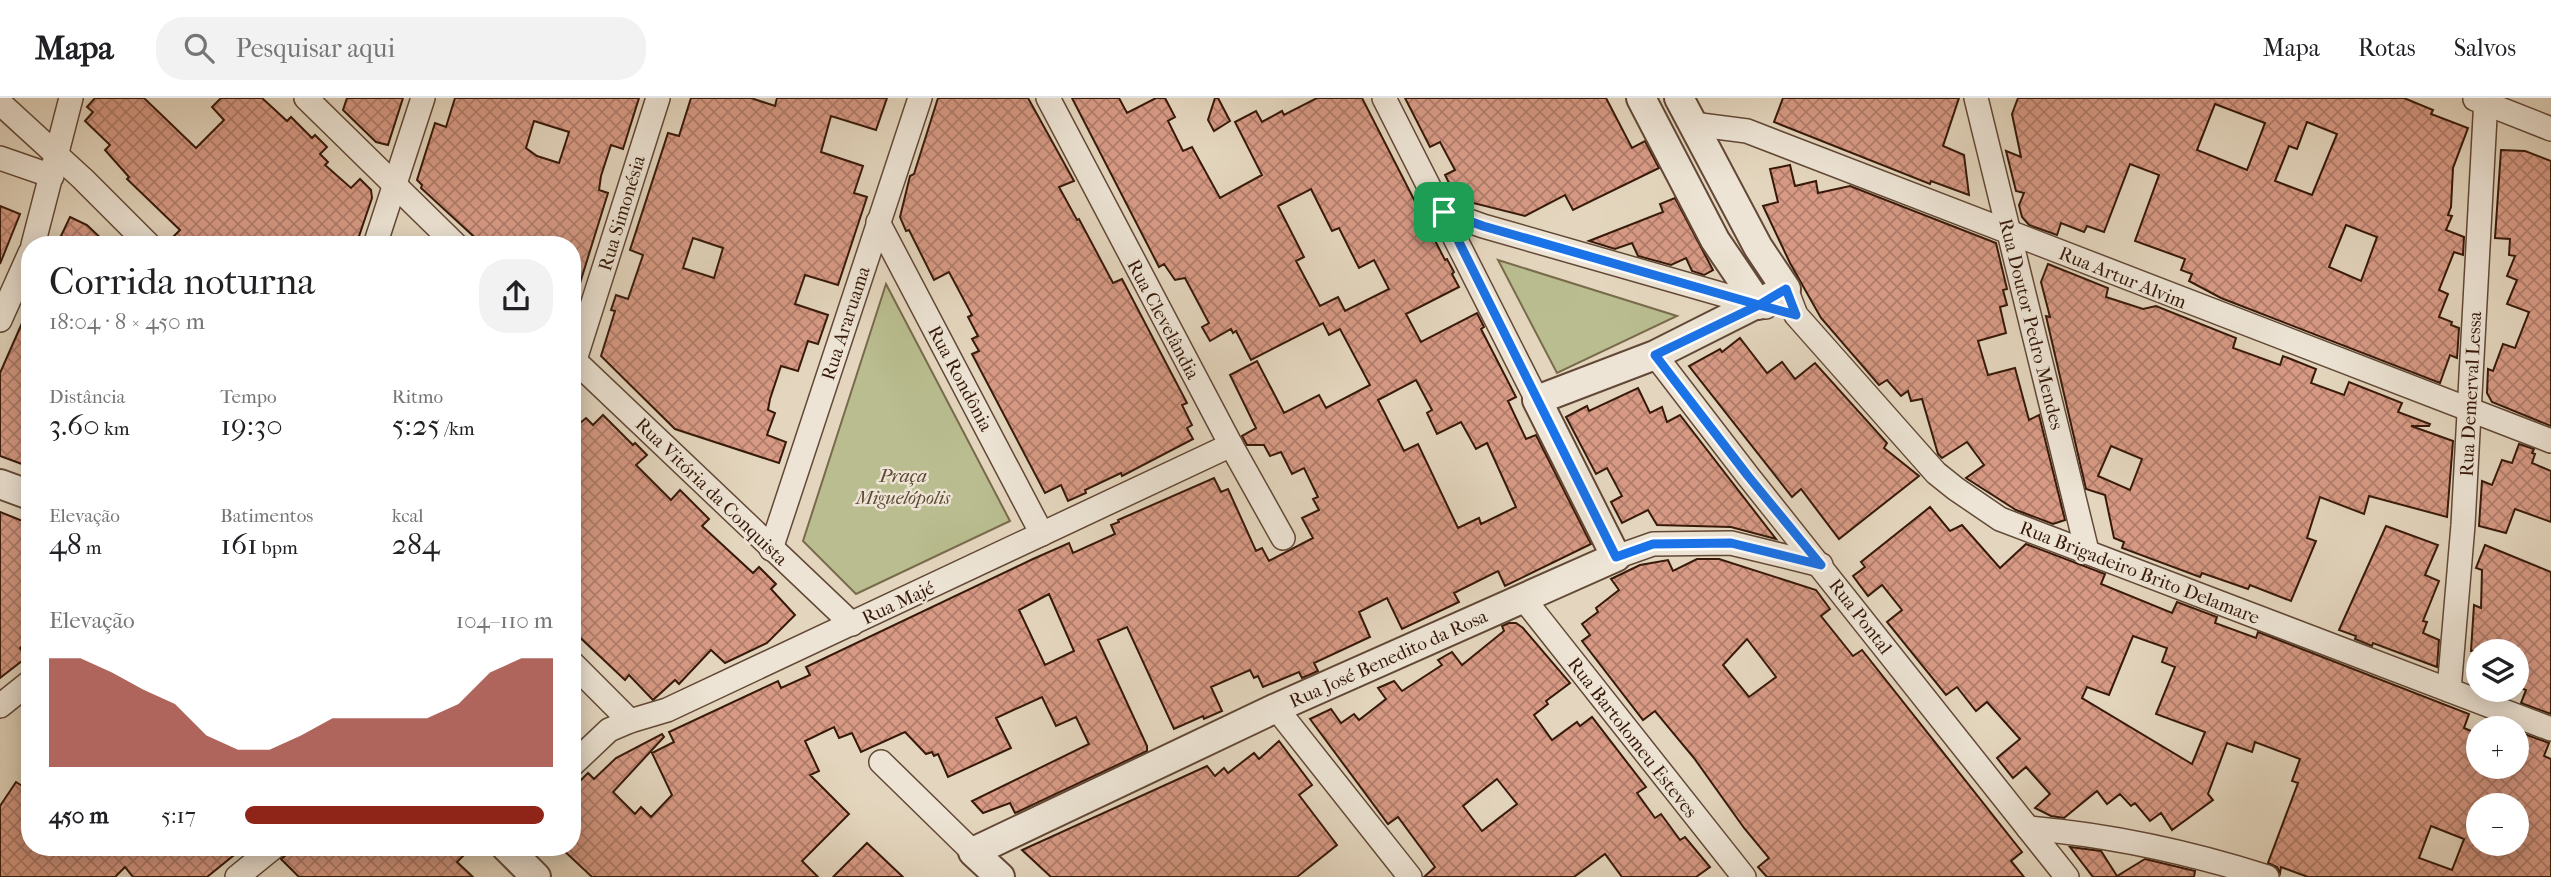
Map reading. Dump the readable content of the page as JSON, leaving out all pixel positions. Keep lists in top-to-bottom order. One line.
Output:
{"streets":{"street":["Rua Simonésia","Rua Artur Alvim","Rua Clevelândia","Rua Araruama","Rua Doutor Pedro Mendes","Rua Rondônia","Rua Demerval Lessa","Rua Vitória da Conquista","Rua Brigadeiro Brito Delamare","Rua Majé","Rua Pontal","Rua José Benedito da Rosa","Rua Bartolomeu Esteves"]},"crossings":[["Rua Artur Alvim","Rua Doutor Pedro Mendes"],["Rua Artur Alvim","Rua Demerval Lessa"],["Rua Clevelândia","Rua Majé"],["Rua Araruama","Rua Rondônia"],["Rua Araruama","Rua Vitória da Conquista"],["Rua Doutor Pedro Mendes","Rua Brigadeiro Brito Delamare"],["Rua Rondônia","Rua Majé"],["Rua Demerval Lessa","Rua Brigadeiro Brito Delamare"],["Rua Vitória da Conquista","Rua Majé"],["Rua Pontal","Rua José Benedito da Rosa"],["Rua José Benedito da Rosa","Rua Bartolomeu Esteves"]],"parks":["Praça Miguelópolis"],"page":{"header":"Mapa","search":"Pesquisar aqui","nav":["Mapa","Rotas","Salvos"],"heading":["Corrida noturna","18:04 · 8 × 450 m"],"stats":[["Distância","3.60 km"],["Tempo","19:30"],["Ritmo","5:25 /km"],["Elevação","48 m"],["Batimentos","161 bpm"],["kcal","284"]],"chart":["Elevação","104–110 m"],"map_buttons":["+","−"],"list":[{"name":"450 m","note":"5:17"}]}}
